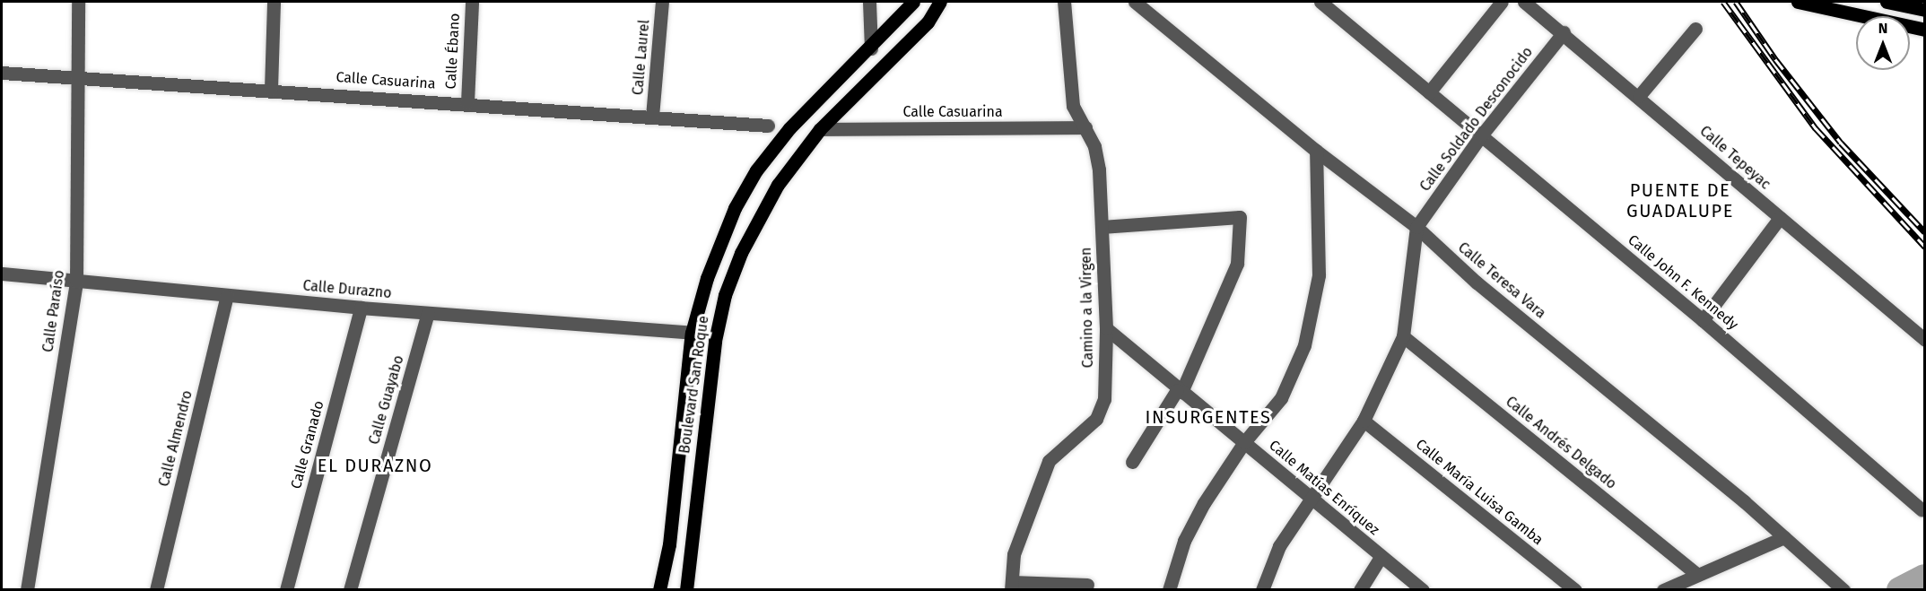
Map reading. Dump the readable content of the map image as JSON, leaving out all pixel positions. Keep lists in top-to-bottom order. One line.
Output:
{"streets":{"main road":["Boulevard San Roque"],"street":["Calle Ébano","Calle Laurel","Calle Casuarina","Calle Soldado Desconocido","Calle Tepeyac","Calle Teresa Vara","Calle John F. Kennedy","Calle Durazno","Camino a la Virgen","Calle Paraíso","Calle Guayabo","Calle Almendro","Calle Andrés Delgado","Calle Granado","Calle Matías Enríquez","Calle María Luisa Gamba"]},"crossings":[["Calle Ébano","Calle Casuarina"],["Calle Laurel","Calle Casuarina"],["Calle Casuarina","Camino a la Virgen"],["Calle Casuarina","Calle Paraíso"],["Calle Casuarina","Boulevard San Roque"],["Calle Soldado Desconocido","Calle Tepeyac"],["Calle Soldado Desconocido","Calle Teresa Vara"],["Calle Soldado Desconocido","Calle John F. Kennedy"],["Calle Durazno","Calle Paraíso"],["Calle Durazno","Boulevard San Roque"],["Calle Durazno","Calle Guayabo"],["Calle Durazno","Calle Almendro"],["Calle Durazno","Calle Granado"],["Camino a la Virgen","Calle Matías Enríquez"]],"districts":["PUENTE DE GUADALUPE","INSURGENTES","EL DURAZNO"],"north":"top"}
